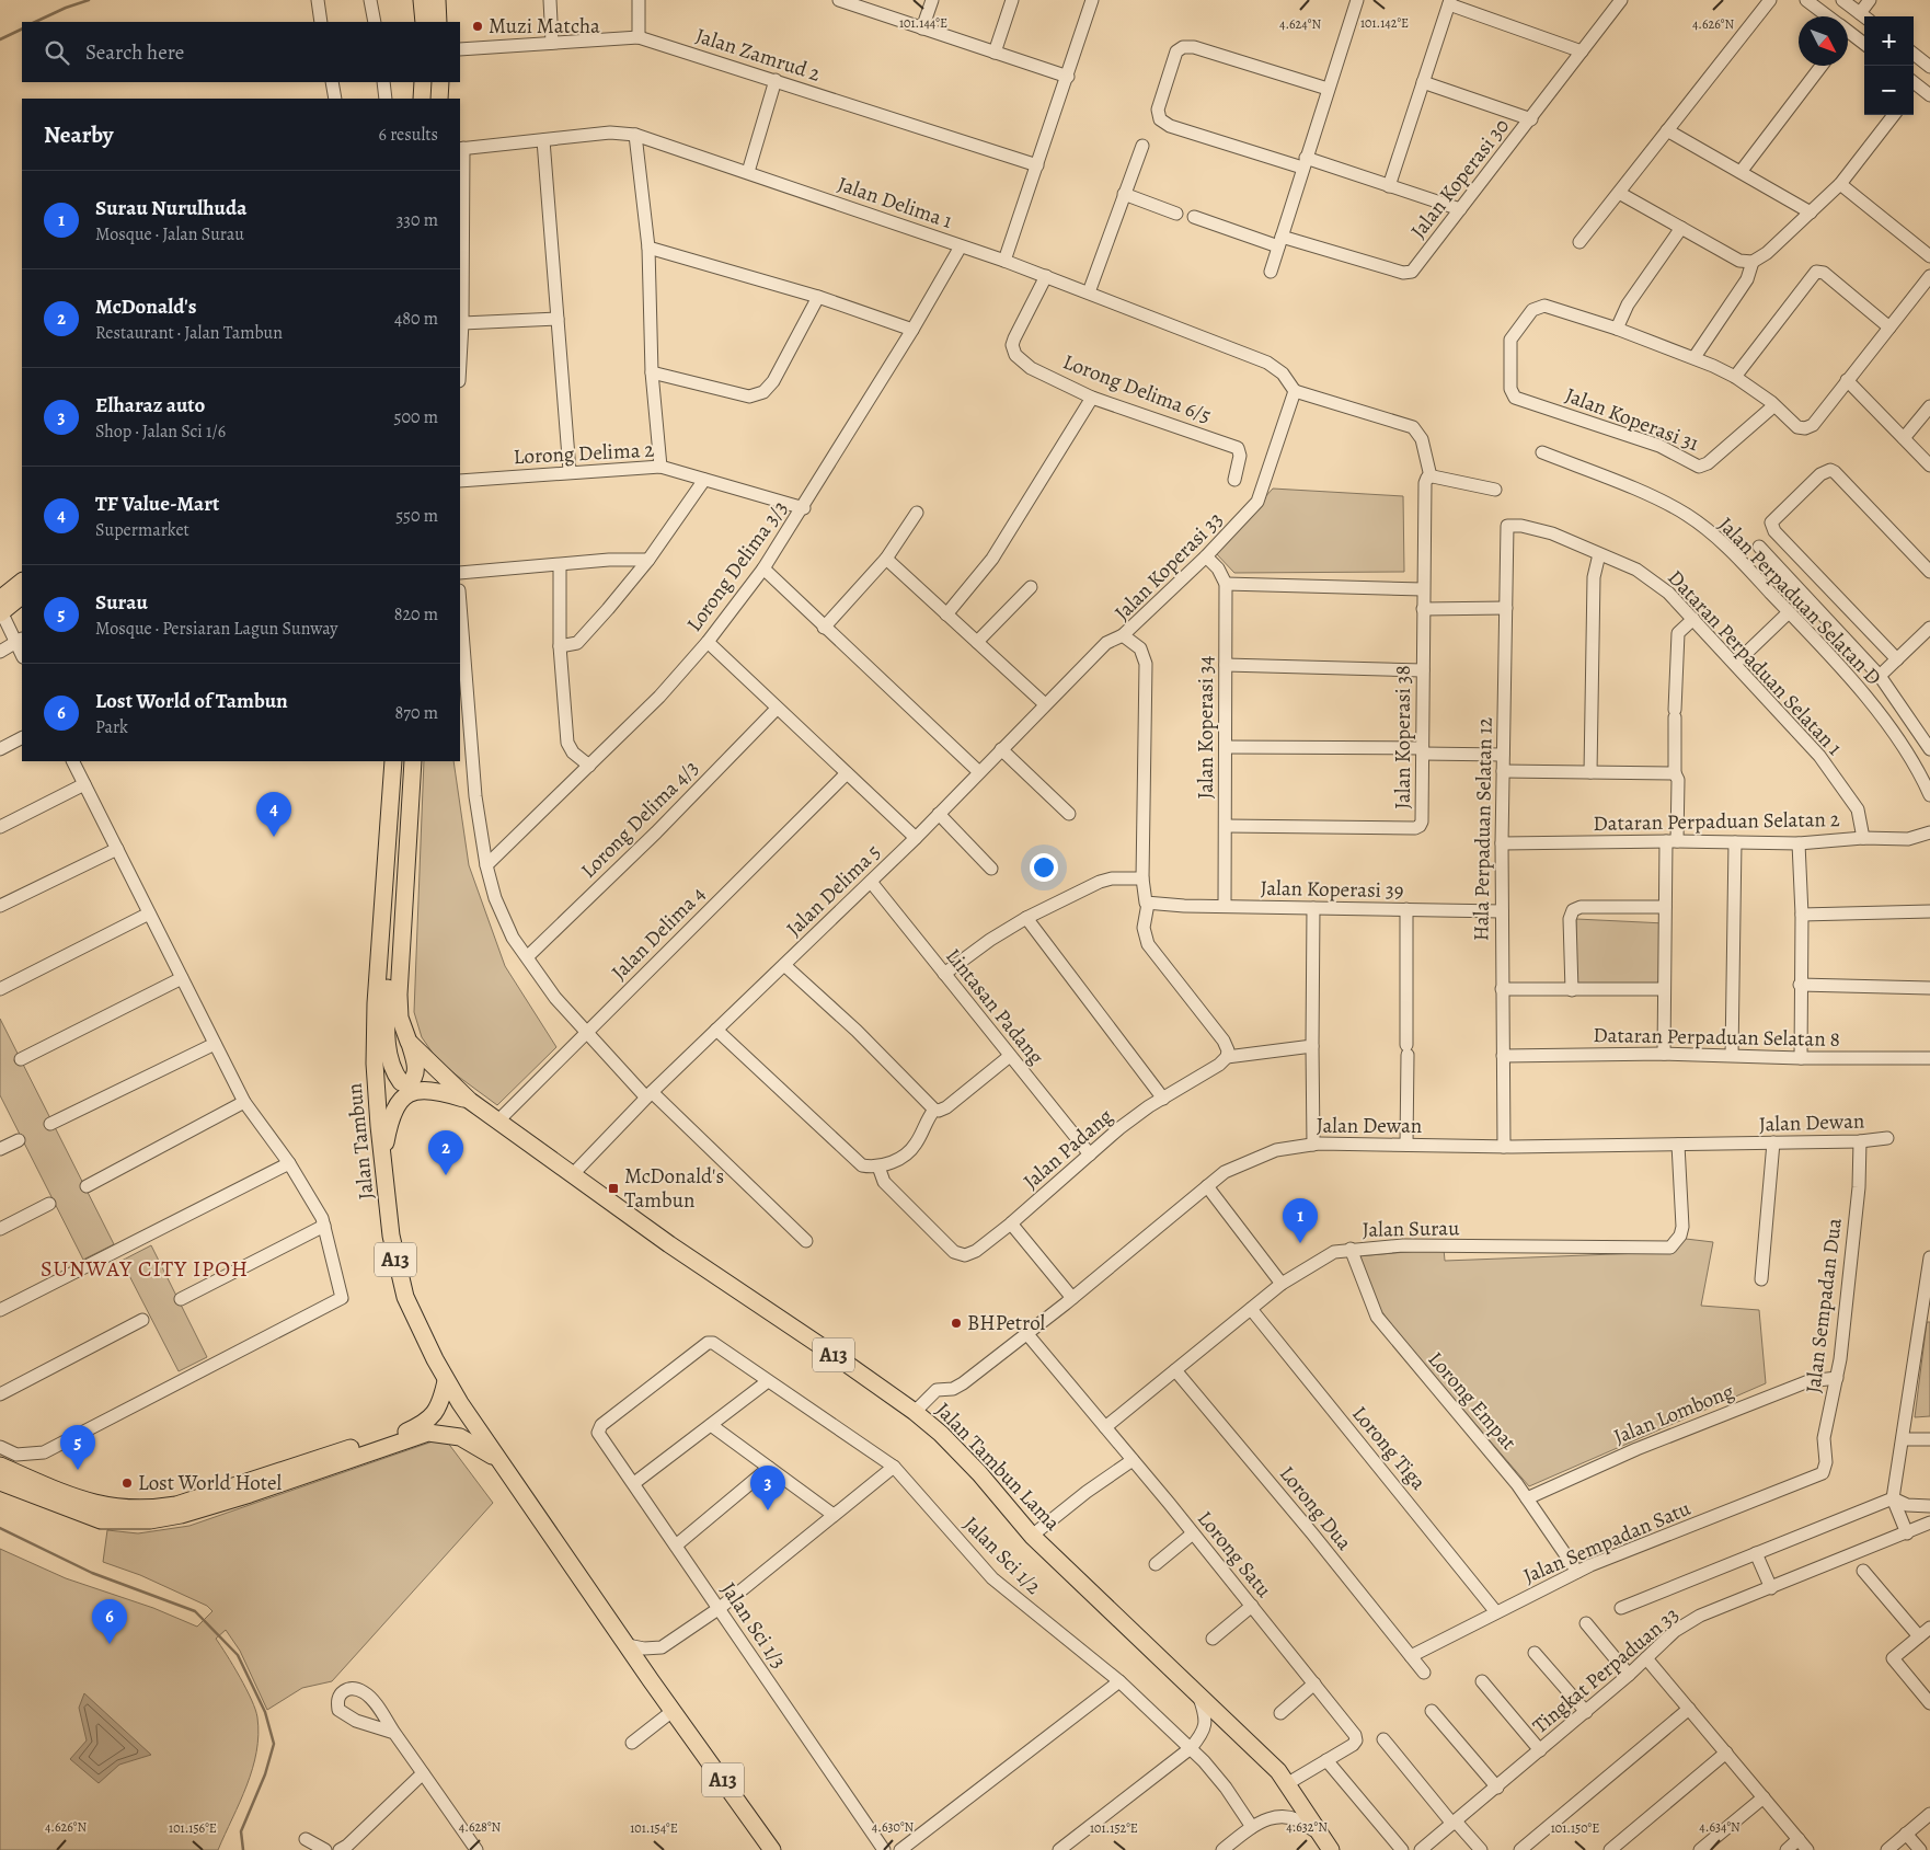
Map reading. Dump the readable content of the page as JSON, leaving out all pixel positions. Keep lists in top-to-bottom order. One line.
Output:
{"streets":{"main road":["Jalan Tambun","A13","Jalan Tambun Lama"],"street":["Jalan Zamrud 2","Jalan Koperasi 30","Jalan Delima 1","Lorong Delima 6/5","Jalan Koperasi 31","Lorong Delima 2","Lorong Delima 3/3","Jalan Koperasi 33","Jalan Perpaduan Selatan D","Dataran Perpaduan Selatan 1","Jalan Koperasi 34","Jalan Koperasi 38","Lorong Delima 4/3","Dataran Perpaduan Selatan 2","Hala Perpaduan Selatan 12","Jalan Koperasi 39","Jalan Delima 5","Jalan Delima 4","Lintasan Padang","Dataran Perpaduan Selatan 8","Jalan Dewan","Jalan Padang","Jalan Surau","Jalan Sempadan Dua","Lorong Empat","Jalan Lombong","Lorong Tiga","Lorong Dua","Jalan Sempadan Satu","Lorong Satu","Jalan Sci 1/2","Jalan Sci 1/3","Tingkat Perpaduan 33"]},"crossings":[["Jalan Delima 1","Lorong Delima 6/5"],["Jalan Delima 1","Lorong Delima 3/3"],["Jalan Delima 1","Jalan Koperasi 33"],["Lorong Delima 2","Lorong Delima 3/3"],["Jalan Koperasi 33","Jalan Koperasi 39"],["Jalan Koperasi 33","Jalan Delima 5"],["Jalan Koperasi 33","Jalan Padang"],["Dataran Perpaduan Selatan 1","Dataran Perpaduan Selatan 2"],["Dataran Perpaduan Selatan 1","Hala Perpaduan Selatan 12"],["Jalan Koperasi 34","Jalan Koperasi 38"],["Jalan Koperasi 34","Jalan Koperasi 39"],["Dataran Perpaduan Selatan 2","Hala Perpaduan Selatan 12"],["Hala Perpaduan Selatan 12","Jalan Koperasi 39"],["Hala Perpaduan Selatan 12","Dataran Perpaduan Selatan 8"],["Hala Perpaduan Selatan 12","Jalan Dewan"],["Jalan Delima 5","Lintasan Padang"],["Jalan Delima 5","Jalan Tambun Lama"],["Jalan Delima 4","Jalan Tambun Lama"],["Lintasan Padang","Jalan Padang"],["Jalan Dewan","Jalan Surau"],["Jalan Dewan","Jalan Sempadan Dua"],["Jalan Dewan","Jalan Tambun Lama"],["Jalan Dewan","Lorong Satu"],["Jalan Tambun","A13"],["Jalan Surau","Lorong Empat"],["Jalan Surau","Lorong Tiga"],["Jalan Surau","Lorong Dua"],["Jalan Surau","Lorong Satu"],["Jalan Sempadan Dua","Jalan Lombong"],["Jalan Sempadan Dua","Jalan Sempadan Satu"],["Lorong Empat","Jalan Lombong"],["Lorong Empat","Jalan Sempadan Satu"],["Lorong Tiga","Jalan Sempadan Satu"],["Jalan Tambun Lama","Lorong Satu"],["Lorong Dua","Jalan Sempadan Satu"],["Jalan Sci 1/2","Jalan Sci 1/3"]],"districts":["SUNWAY CITY IPOH"],"places":{"other":["Muzi Matcha","BHPetrol","Lost World Hotel"],"transit":["McDonald's Tambun"]},"north":"bottom right","page":{"map_buttons":["+","−"],"search":"Search here","heading":["Nearby","6 results"],"list":[{"mark":"1","name":"Surau Nurulhuda","note":"Mosque · Jalan Surau","value":"330 m"},{"mark":"2","name":"McDonald's","note":"Restaurant · Jalan Tambun","value":"480 m"},{"mark":"3","name":"Elharaz auto","note":"Shop · Jalan Sci 1/6","value":"500 m"},{"mark":"4","name":"TF Value-Mart","note":"Supermarket","value":"550 m"},{"mark":"5","name":"Surau","note":"Mosque · Persiaran Lagun Sunway","value":"820 m"},{"mark":"6","name":"Lost World of Tambun","note":"Park","value":"870 m"}],"pins":["4","2","1","5","3","6"]},"coordinates":["101.144°E","101.142°E","4.626°N","4.624°N","4.628°N","4.630°N","4.632°N","4.634°N","101.156°E","101.154°E","101.152°E","101.150°E"]}
